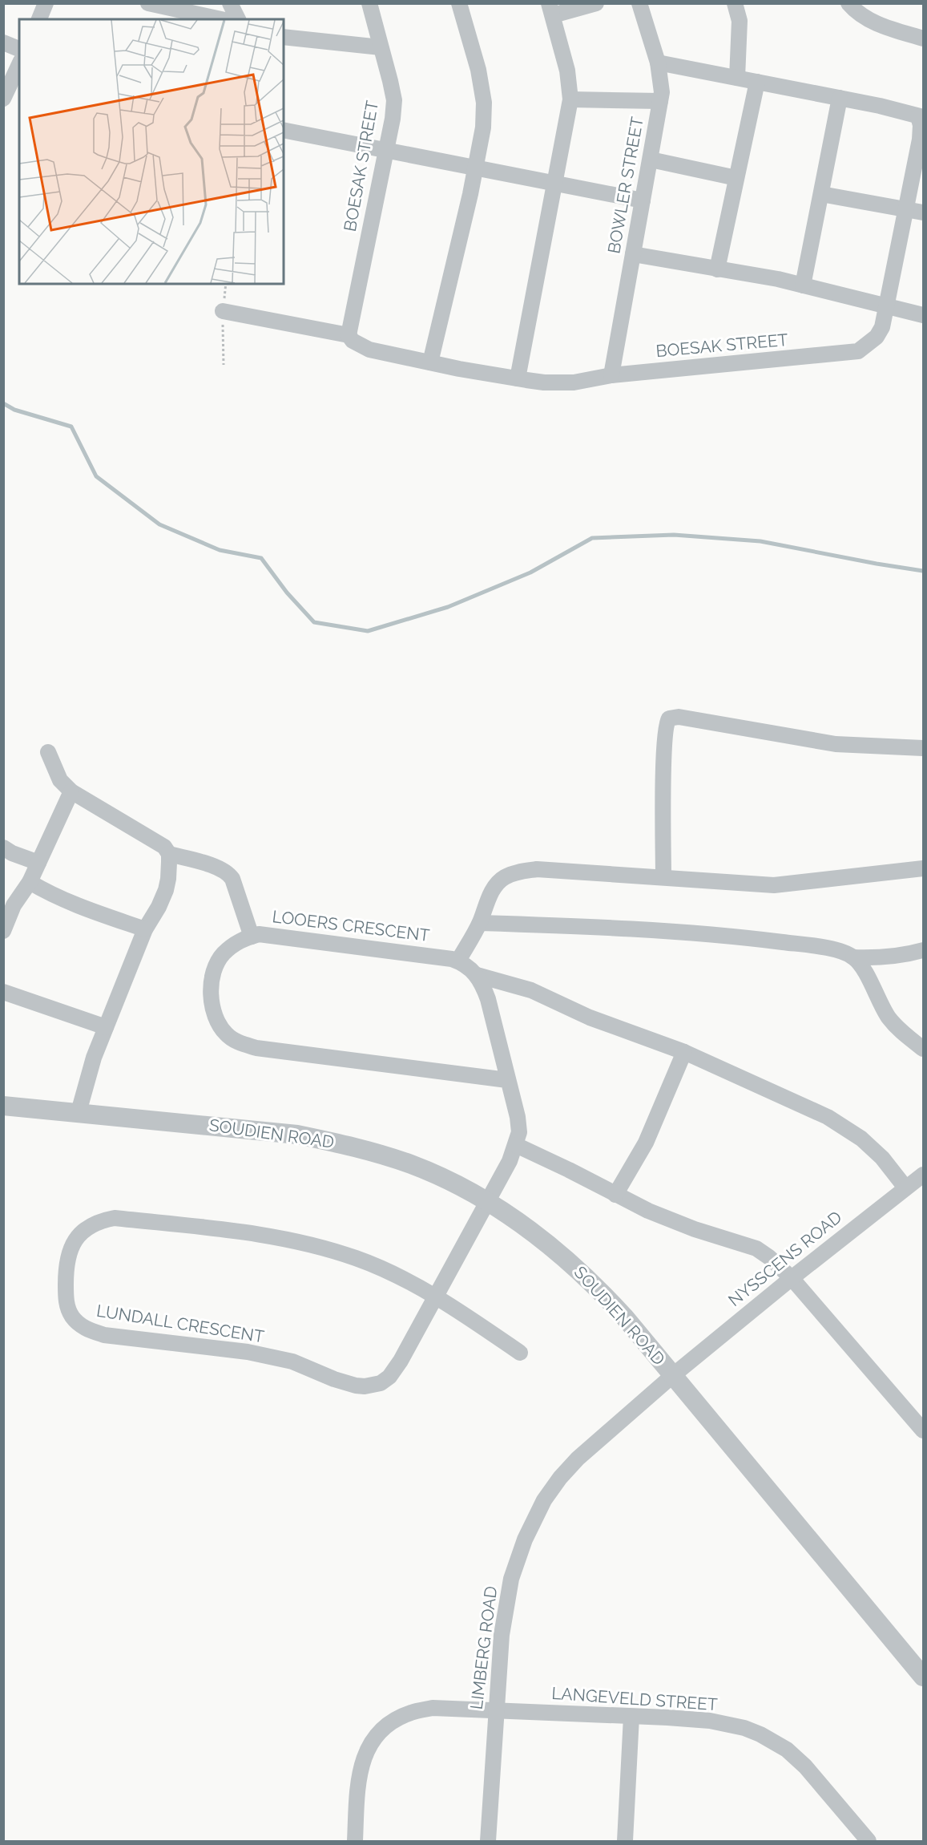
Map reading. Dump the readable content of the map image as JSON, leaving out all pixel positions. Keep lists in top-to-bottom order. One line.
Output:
{"streets":{"street":["BOESAK STREET","BOWLER STREET","LOOERS CRESCENT","SOUDIEN ROAD","NYSSCENS ROAD","LUNDALL CRESCENT","LIMBERG ROAD","LANGEVELD STREET"]},"crossings":[["BOESAK STREET","BOWLER STREET"],["LOOERS CRESCENT","SOUDIEN ROAD"],["LOOERS CRESCENT","LUNDALL CRESCENT"],["SOUDIEN ROAD","NYSSCENS ROAD"],["SOUDIEN ROAD","LUNDALL CRESCENT"],["SOUDIEN ROAD","LIMBERG ROAD"],["NYSSCENS ROAD","LIMBERG ROAD"],["LIMBERG ROAD","LANGEVELD STREET"]]}
